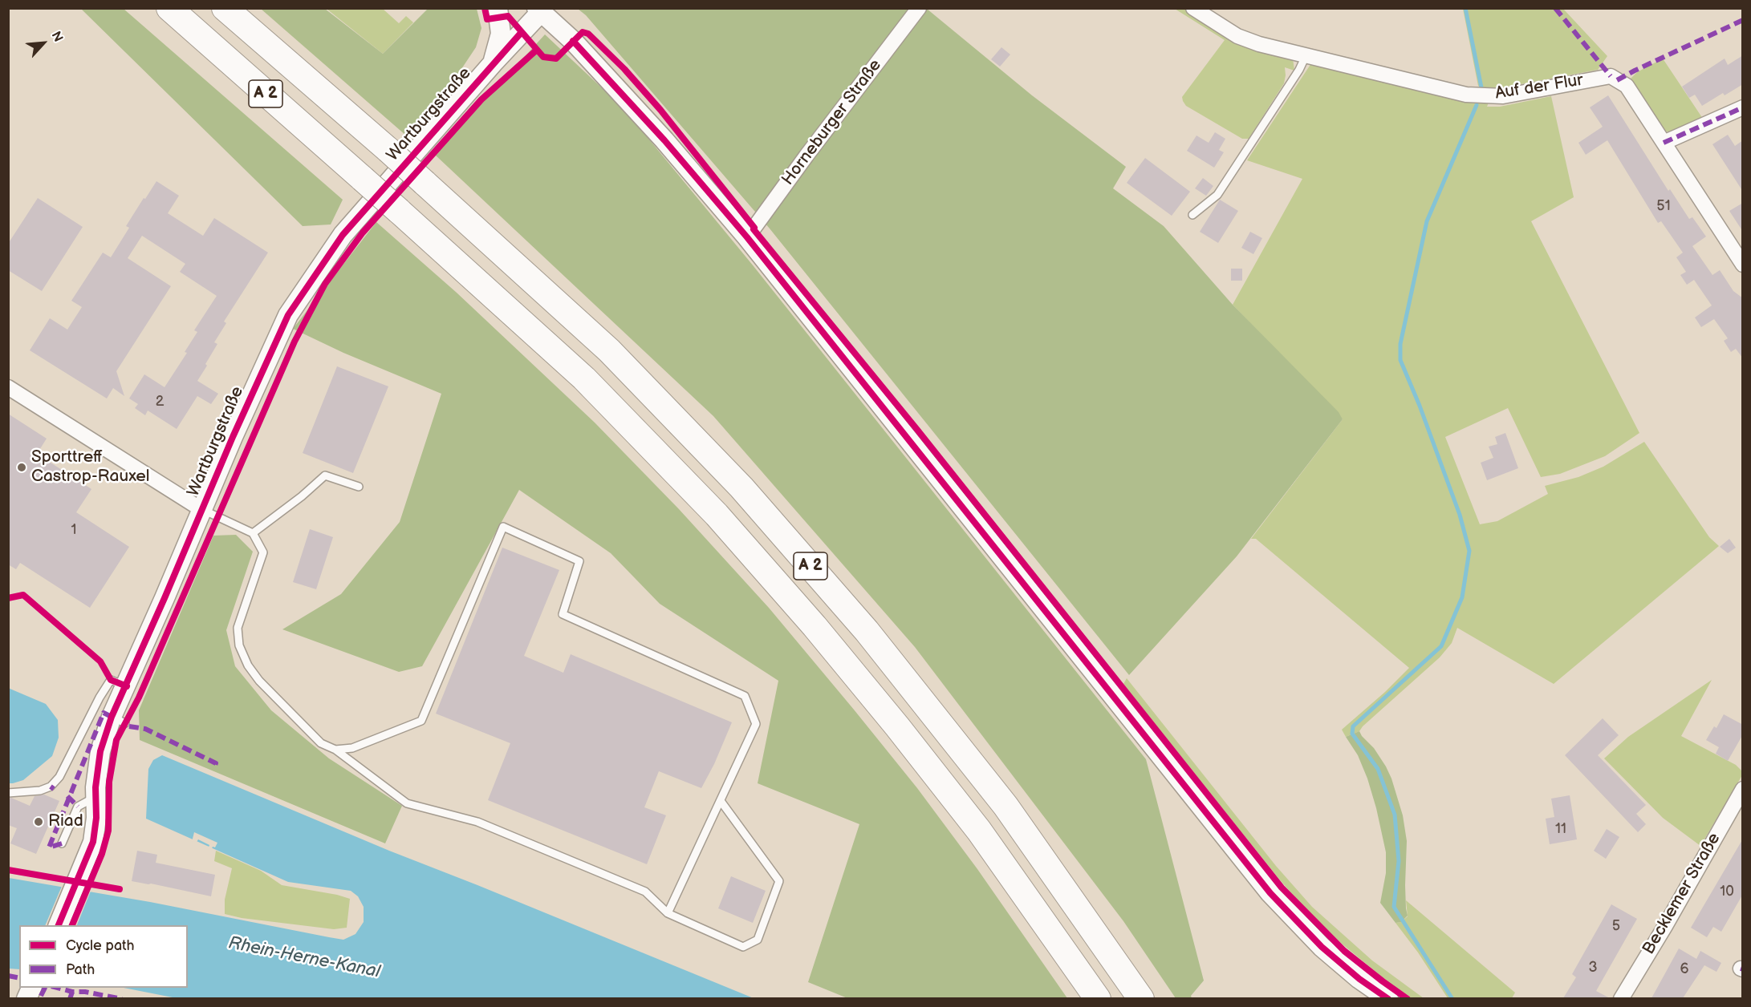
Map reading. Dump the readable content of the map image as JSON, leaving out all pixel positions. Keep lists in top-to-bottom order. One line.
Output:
{"streets":{"highway":["A 2"],"main road":["Wartburgstraße"],"street":["Auf der Flur","Horneburger Straße","Becklemer Straße"]},"water":["Rhein-Herne-Kanal"],"places":["Sporttreff Castrop-Rauxel","Riad"],"house_numbers":["51","2","1","11","10","5","3","6"],"legend":["Cycle path","Path"],"north":"top right"}
